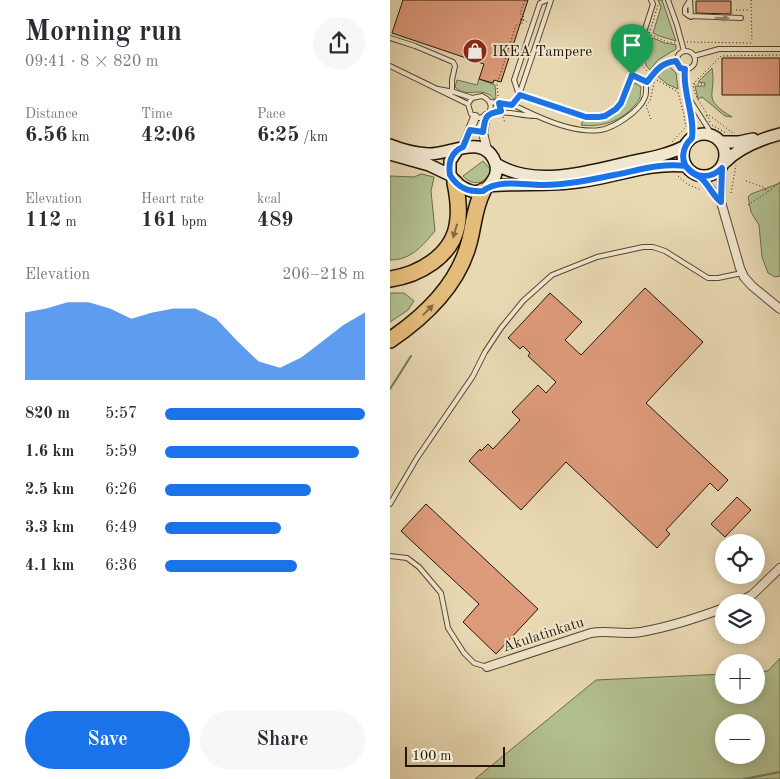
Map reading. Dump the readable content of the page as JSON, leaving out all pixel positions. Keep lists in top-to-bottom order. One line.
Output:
{"streets":{"street":["Akulatinkatu"]},"places":{"shop":["IKEA Tampere"]},"scale_bar":"100 m","page":{"heading":["Morning run","09:41 · 8 × 820 m"],"stats":[["Distance","6.56 km"],["Time","42:06"],["Pace","6:25 /km"],["Elevation","112 m"],["Heart rate","161 bpm"],["kcal","489"]],"chart":["Elevation","206–218 m"],"list":[{"name":"820 m","note":"5:57"},{"name":"1.6 km","note":"5:59"},{"name":"2.5 km","note":"6:26"},{"name":"3.3 km","note":"6:49"},{"name":"4.1 km","note":"6:36"}],"map_buttons":["+","−"],"buttons":["Save","Share"],"scale":"100 m"}}
